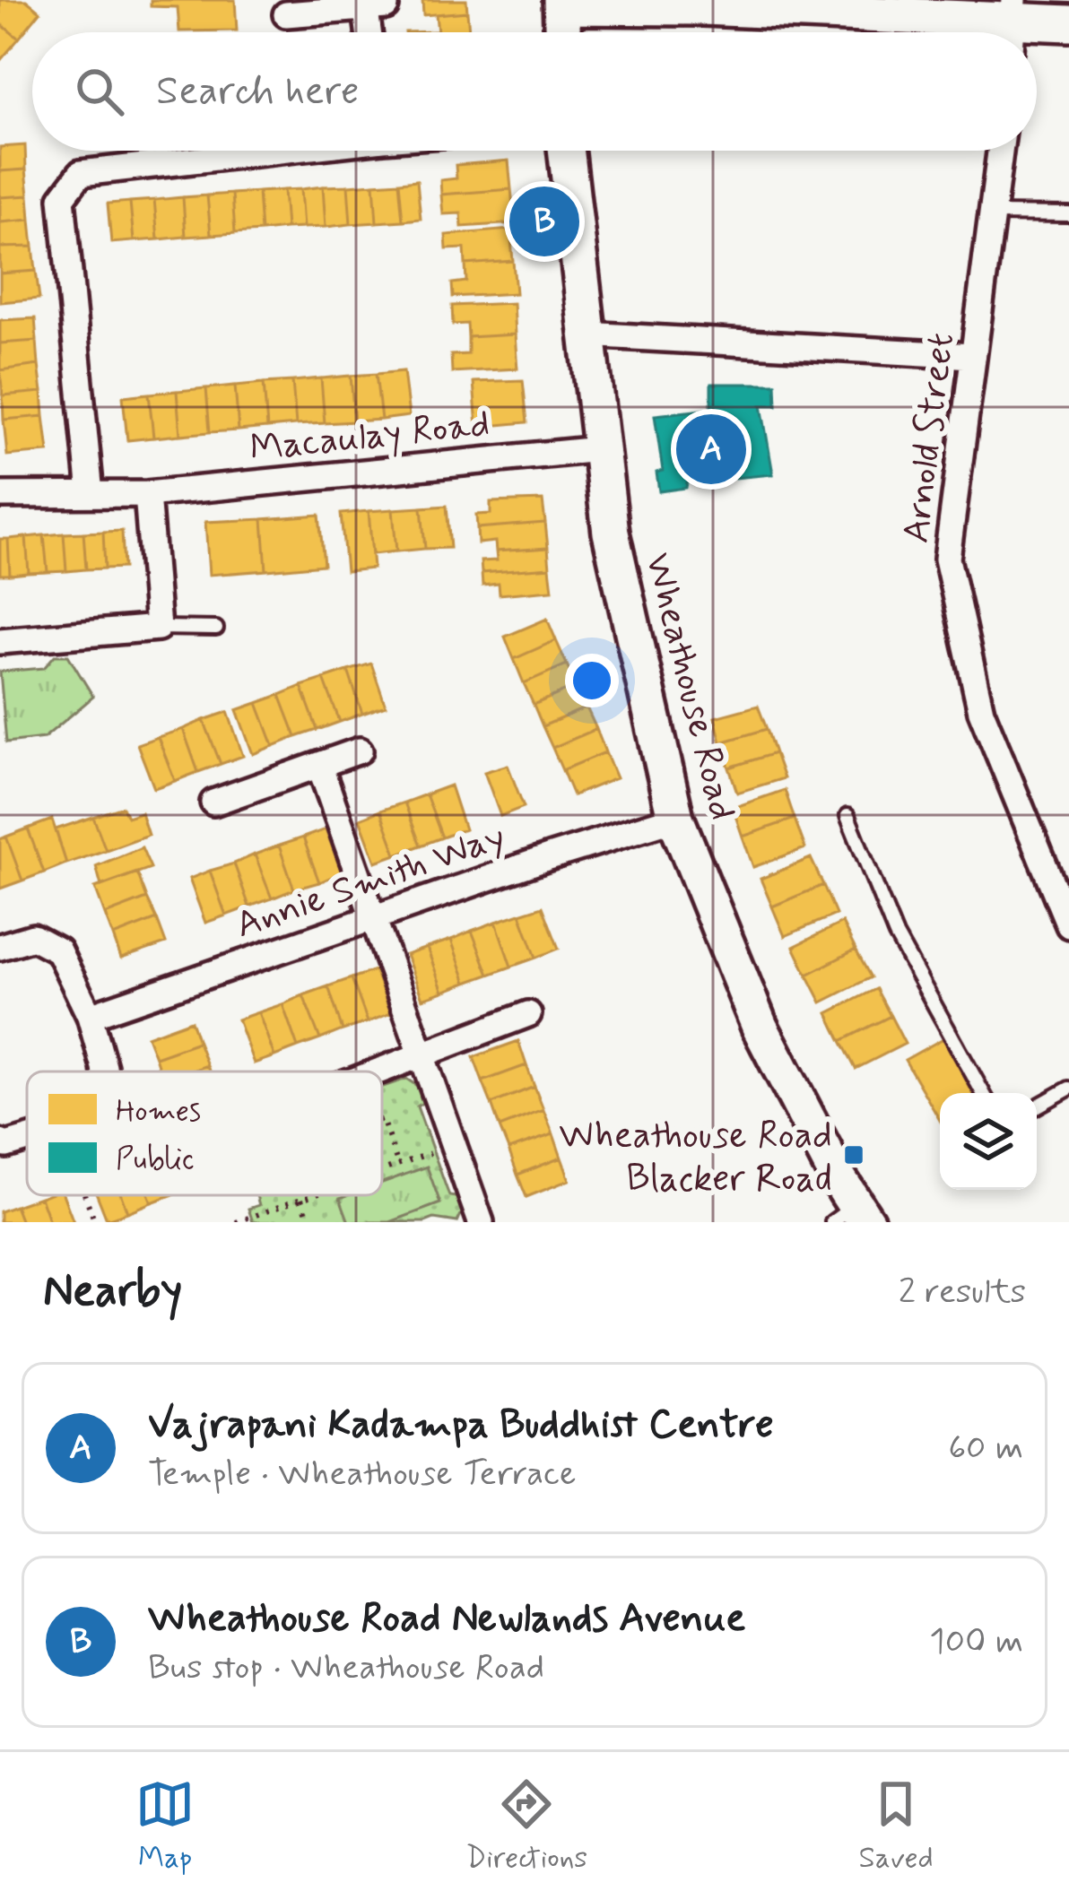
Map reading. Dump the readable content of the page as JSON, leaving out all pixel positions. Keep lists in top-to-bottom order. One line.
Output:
{"streets":{"street":["Macaulay Road","Arnold Street","Wheathouse Road","Annie Smith Way"]},"crossings":[["Macaulay Road","Wheathouse Road"],["Wheathouse Road","Annie Smith Way"]],"places":{"transit":["Wheathouse Road Blacker Road"]},"legend":["Homes","Public"],"page":{"search":"Search here","pins":["B","A"],"heading":["Nearby","2 results"],"list":[{"mark":"A","name":"Vajrapani Kadampa Buddhist Centre","note":"Temple · Wheathouse Terrace","value":"60 m"},{"mark":"B","name":"Wheathouse Road Newlands Avenue","note":"Bus stop · Wheathouse Road","value":"100 m"}],"nav":["Map","Directions","Saved"]}}
